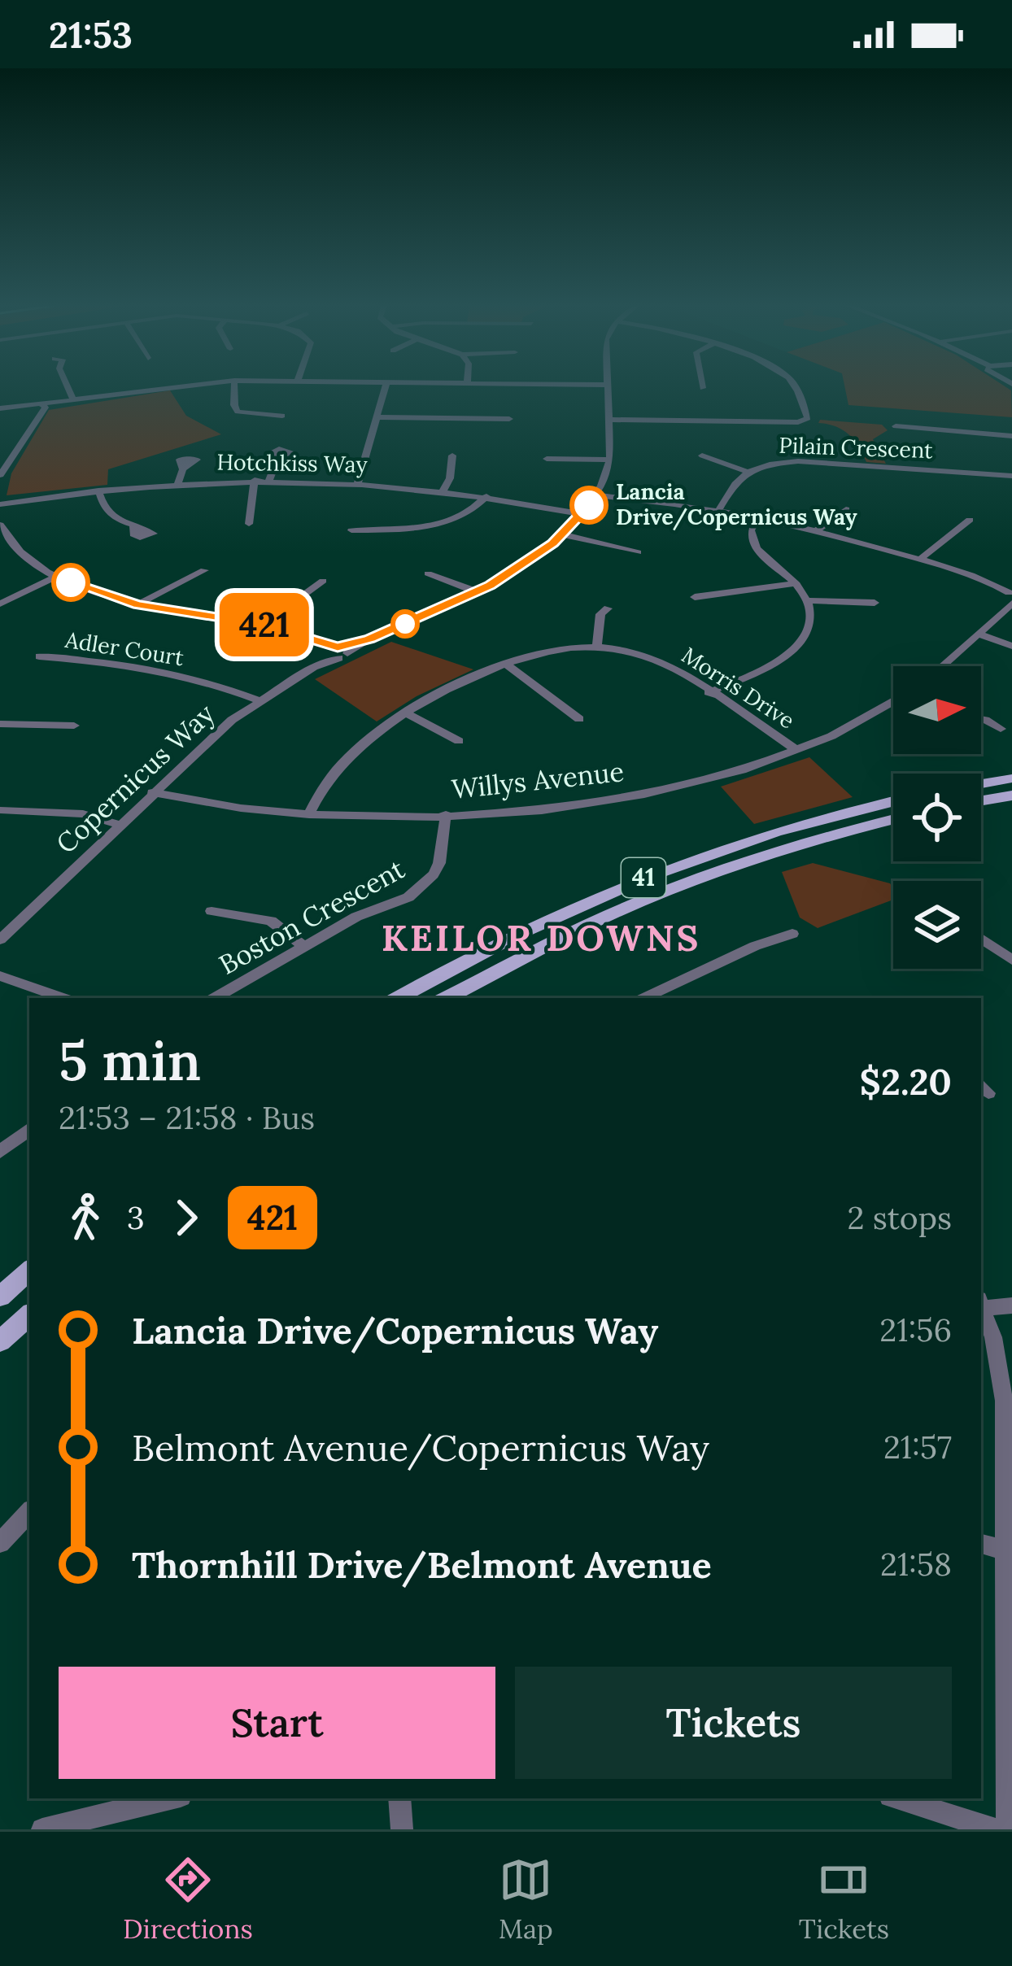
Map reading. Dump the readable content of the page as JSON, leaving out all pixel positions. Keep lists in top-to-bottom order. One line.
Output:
{"streets":{"main road":["41"],"street":["Pilain Crescent","Hotchkiss Way","Adler Court","Morris Drive","Copernicus Way","Willys Avenue","Boston Crescent"]},"crossings":[["Hotchkiss Way","Copernicus Way"],["Adler Court","Copernicus Way"],["Morris Drive","Willys Avenue"],["Copernicus Way","Willys Avenue"],["Willys Avenue","Boston Crescent"]],"districts":["KEILOR DOWNS"],"places":["Lancia Drive/Copernicus Way"],"lines":["bus line 421"],"north":"right","page":{"status":"21:53","on_map":"421","heading":["5 min","21:53 – 21:58 · Bus","$2.20"],"legs":["3","421","2 stops"],"list":[{"name":"Lancia Drive/Copernicus Way","value":"21:56"},{"name":"Belmont Avenue/Copernicus Way","value":"21:57"},{"name":"Thornhill Drive/Belmont Avenue","value":"21:58"}],"buttons":["Start","Tickets"],"tabs":["Directions","Map","Tickets"]}}
